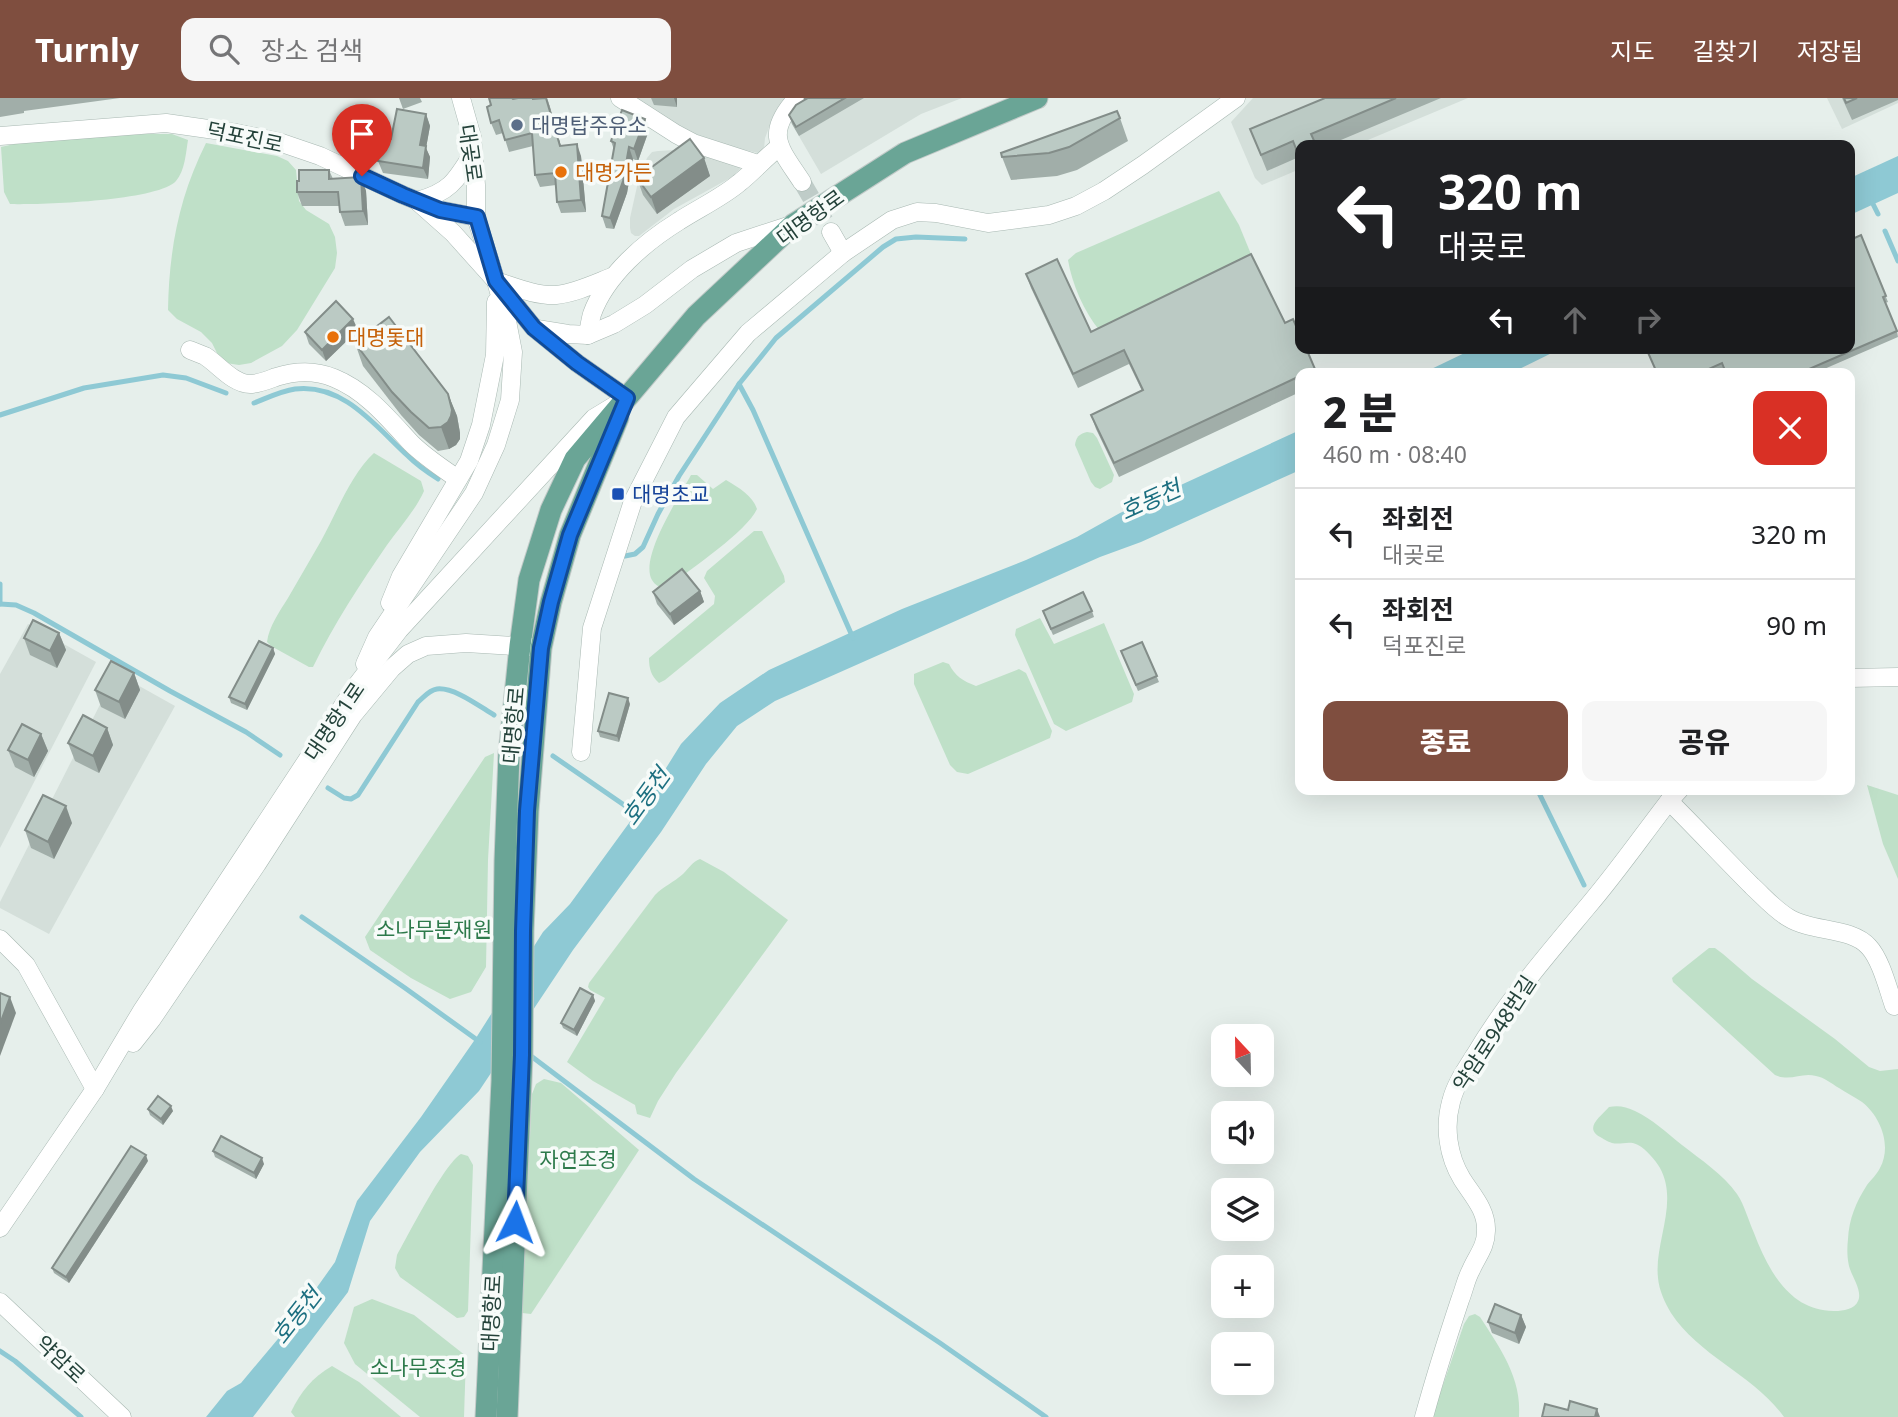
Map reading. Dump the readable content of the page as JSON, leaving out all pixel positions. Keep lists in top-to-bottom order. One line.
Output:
{"streets":{"main road":["대명항로"],"street":["덕포진로","대곶로","대명항1로","약암로948번길","약암로"]},"crossings":[["덕포진로","대곶로"],["대곶로","대명항로"],["대곶로","대명항1로"],["대명항로","대명항1로"]],"water":["호동천"],"parks":["소나무분재원","자연조경","소나무조경"],"places":{"other":["대명탑주유소","대명가든","대명돛대"],"transit":["대명초교"]},"north":"top","page":{"header":"Turnly","search":"장소 검색","nav":["지도","길찾기","저장됨"],"turn":["320 m","대곶로"],"heading":["2 분","460 m · 08:40"],"list":[{"name":"좌회전","note":"대곶로","value":"320 m"},{"name":"좌회전","note":"덕포진로","value":"90 m"}],"buttons":["종료","공유"],"map_buttons":["+","−"]}}
